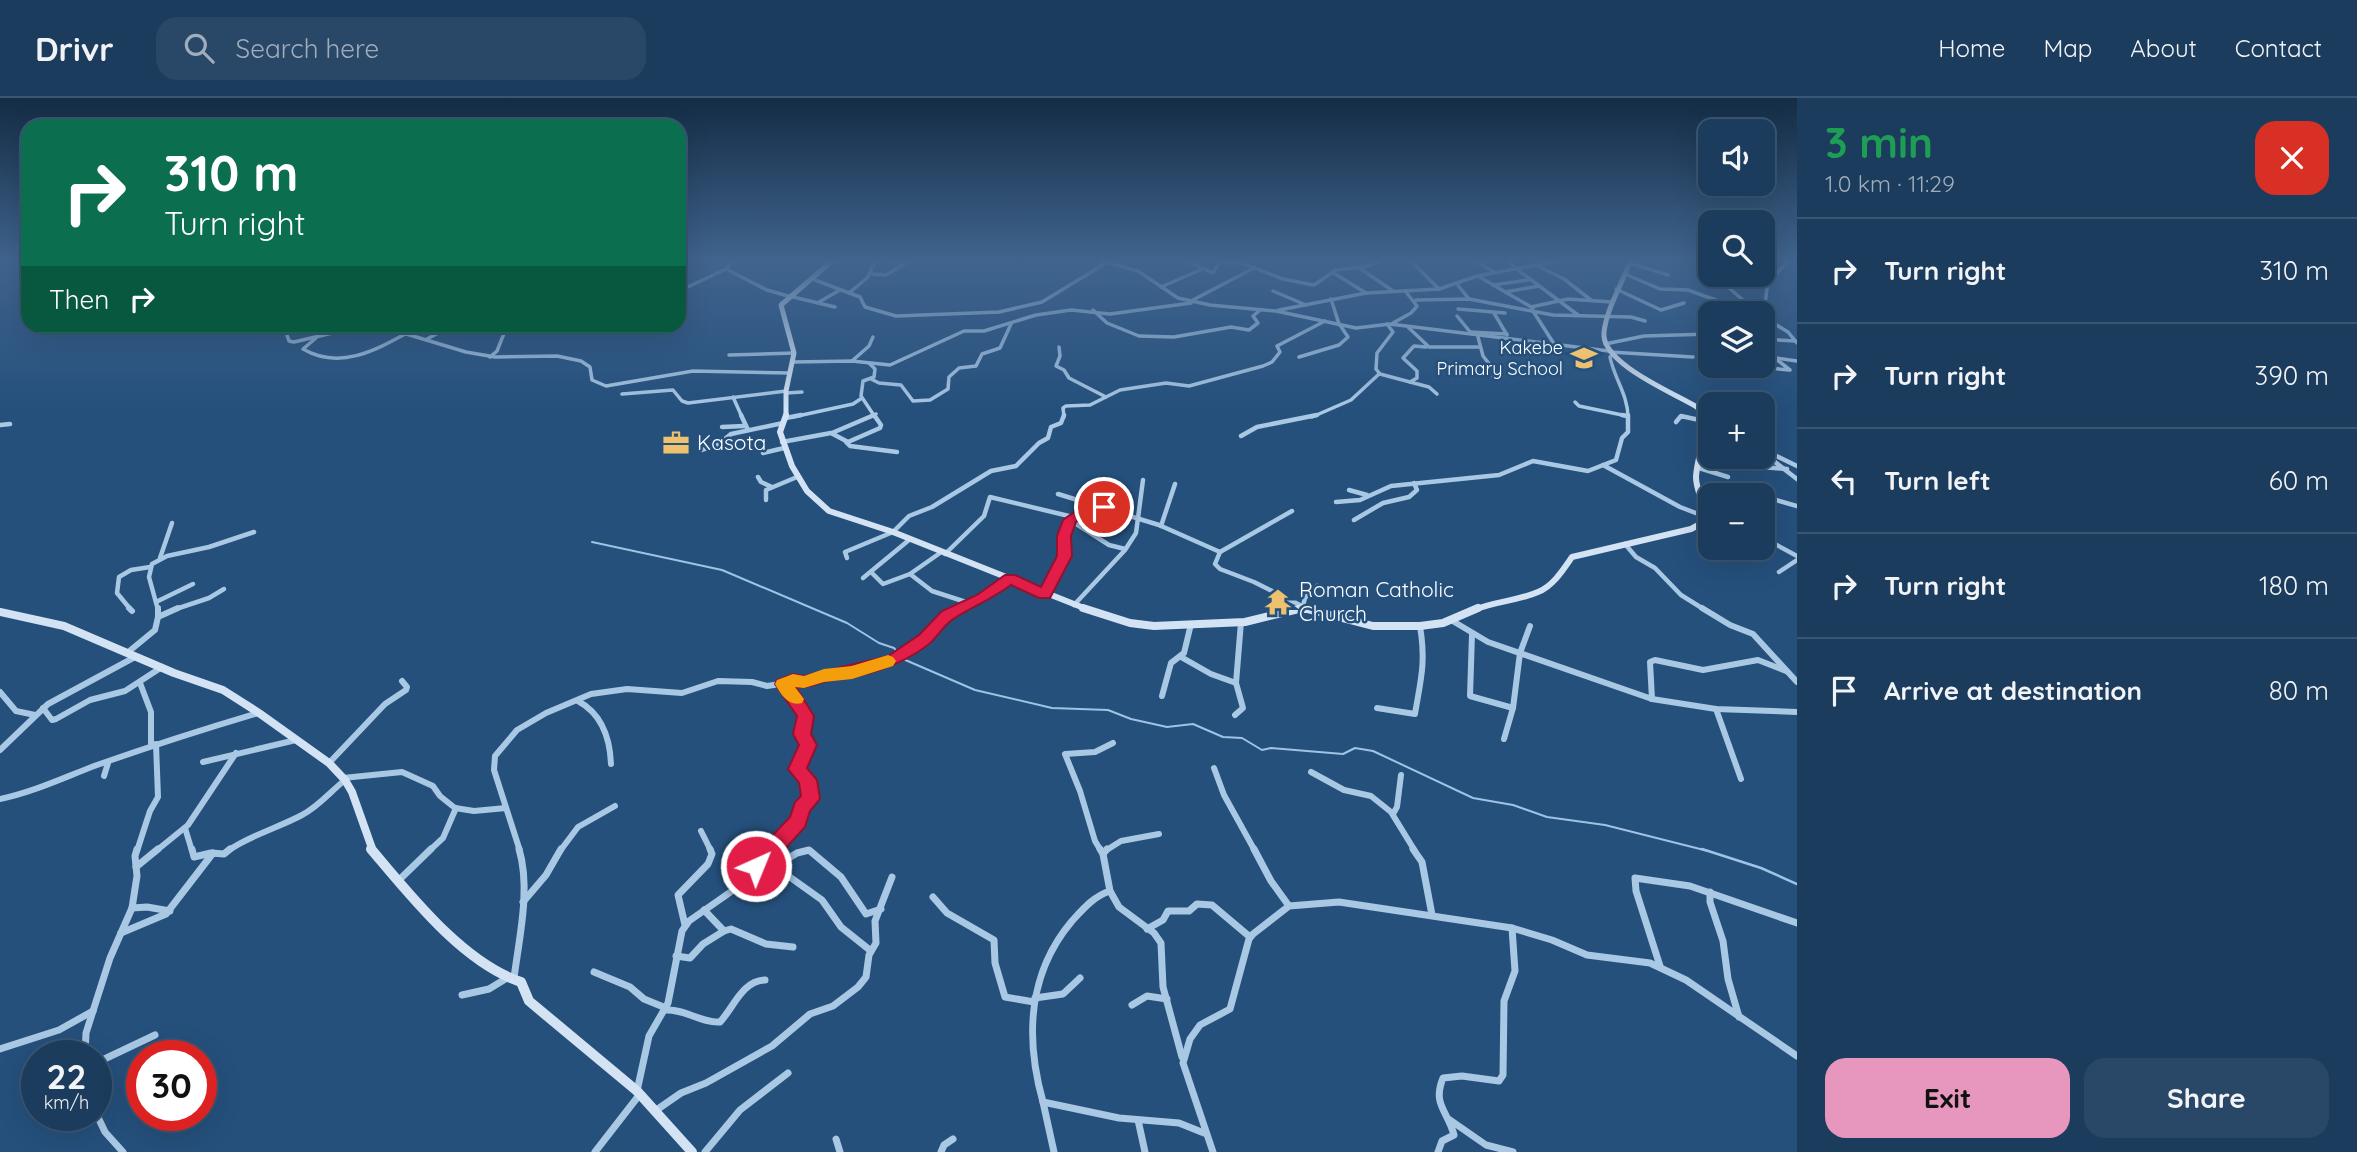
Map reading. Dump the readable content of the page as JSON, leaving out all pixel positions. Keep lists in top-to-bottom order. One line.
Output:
{"places":{"school or university":["Kakebe Primary School"],"office":["Kasota"],"temple":["Roman Catholic Church"]},"page":{"header":"Drivr","search":"Search here","nav":["Home","Map","About","Contact"],"heading":["3 min","1.0 km · 11:29"],"map_buttons":["+","−"],"turn":["310 m","Turn right"],"list":[{"name":"Turn right","value":"310 m"},{"name":"Turn right","value":"390 m"},{"name":"Turn left","value":"60 m"},{"name":"Turn right","value":"180 m"},{"name":"Arrive at destination","value":"80 m"}],"then":"Then","speed":"22 km/h","limit":"30","buttons":["Exit","Share"]}}
